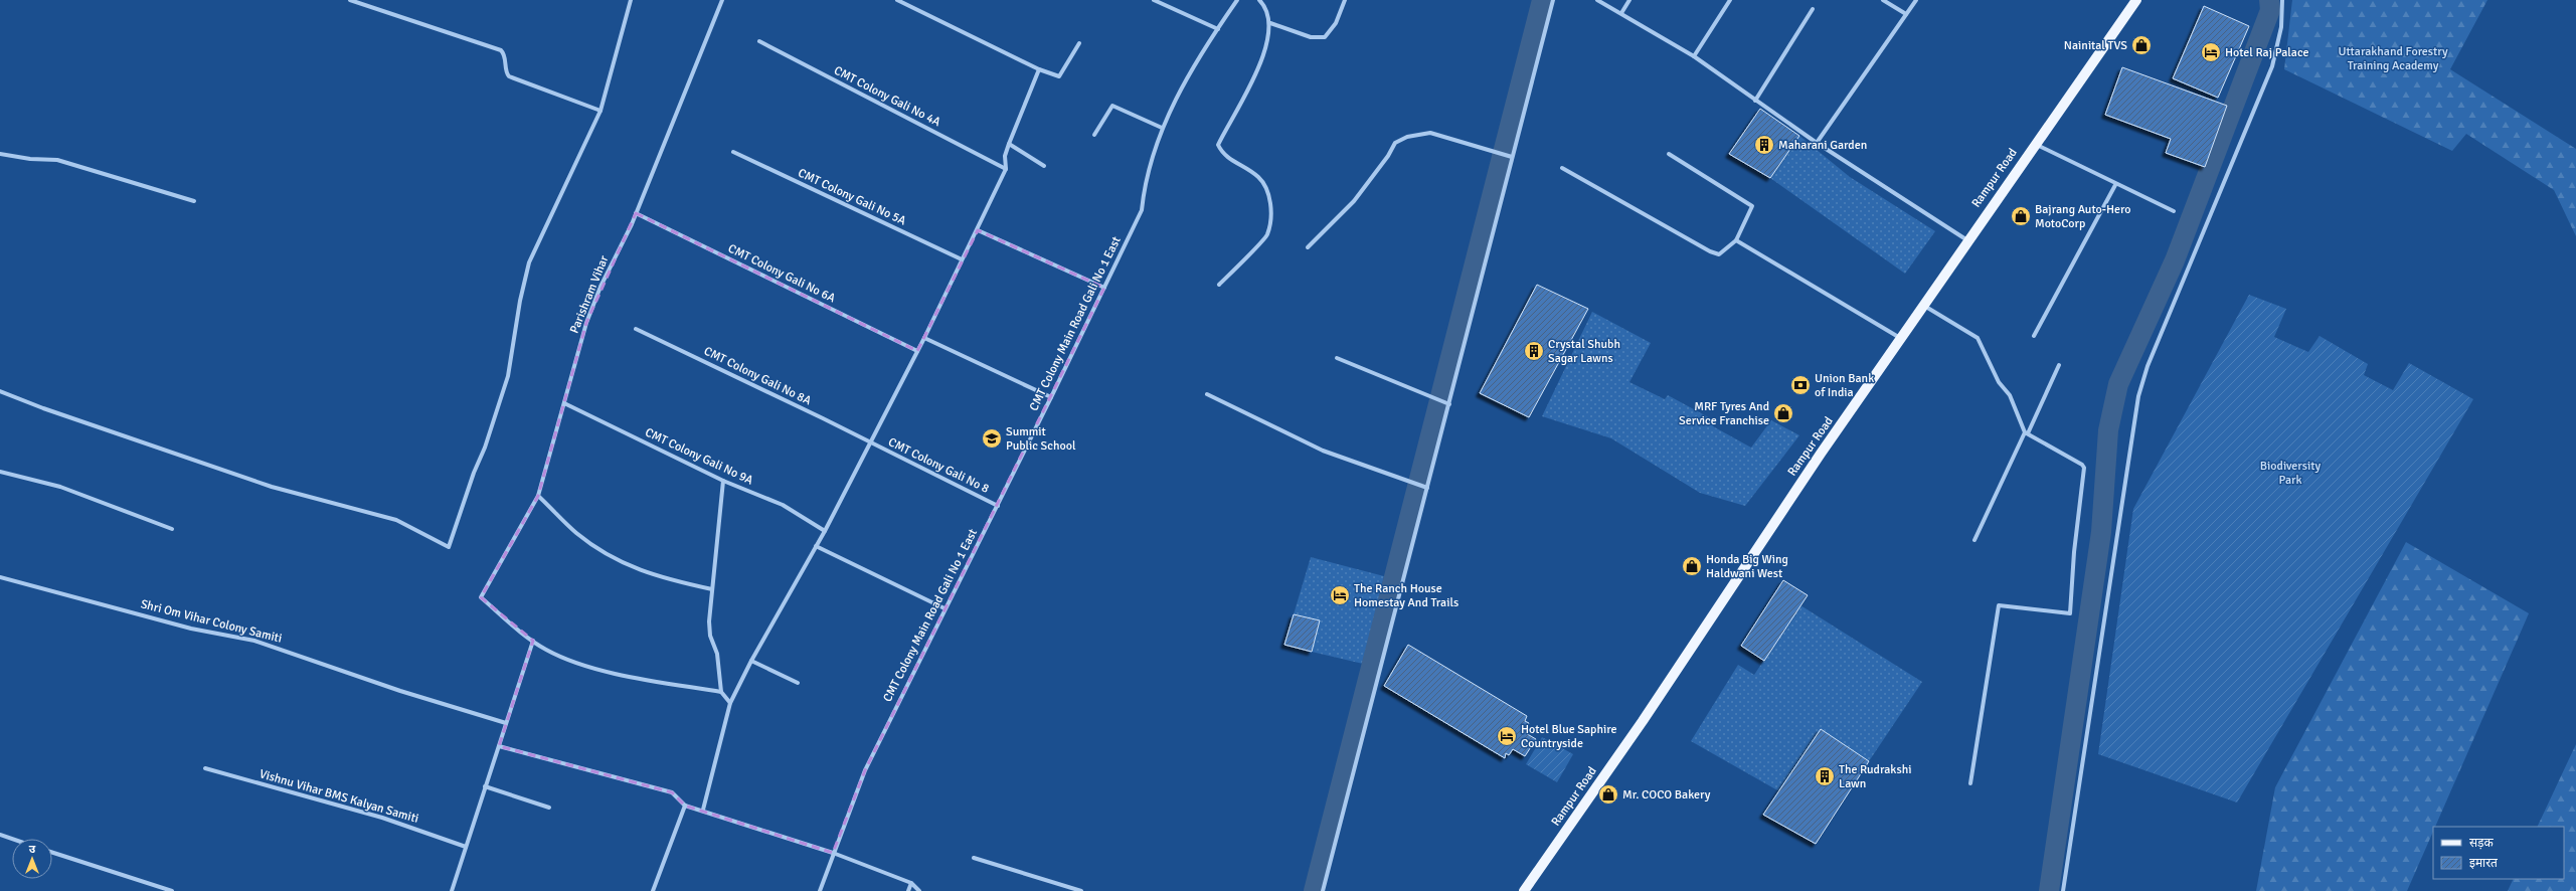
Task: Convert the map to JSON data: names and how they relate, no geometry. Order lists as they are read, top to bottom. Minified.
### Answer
{"streets":{"main road":["Rampur Road"],"street":["CMT Colony Gali No 4A","CMT Colony Gali No 5A","CMT Colony Gali No 6A","Parishram Vihar","CMT Colony Main Road Gali No 1 East","CMT Colony Gali No 8A","CMT Colony Gali No 9A","CMT Colony Gali No 8","Shri Om Vihar Colony Samiti","Vishnu Vihar BMS Kalyan Samiti"]},"crossings":[["CMT Colony Gali No 6A","Parishram Vihar"],["Parishram Vihar","CMT Colony Gali No 9A"],["CMT Colony Main Road Gali No 1 East","CMT Colony Gali No 8"],["CMT Colony Gali No 8A","CMT Colony Gali No 8"]],"parks":["Uttarakhand Forestry Training Academy","Biodiversity Park"],"places":{"shop":["Nainital TVS","Bajrang Auto-Hero MotoCorp","MRF Tyres And Service Franchise","Honda Big Wing Haldwani West","Mr. COCO Bakery"],"hotel":["Hotel Raj Palace","The Ranch House Homestay And Trails","Hotel Blue Saphire Countryside"],"building":["Maharani Garden","Crystal Shubh Sagar Lawns","The Rudrakshi Lawn"],"bank":["Union Bank of India"],"school or university":["Summit Public School"]},"legend":["सड़क","इमारत"],"north":"top"}
